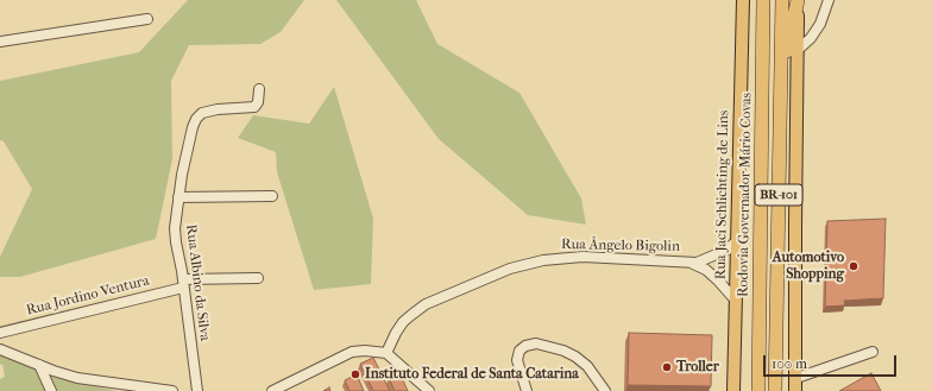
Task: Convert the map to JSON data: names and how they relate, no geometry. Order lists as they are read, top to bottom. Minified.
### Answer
{"streets":{"highway":["Rodovia Governador Mário Covas","BR-101"],"main road":["Rua Jaci Schlichting de Lins"],"street":["Rua Ângelo Bigolin","Rua Albino da Silva","Rua Jordino Ventura"]},"crossings":[["Rua Jaci Schlichting de Lins","Rua Ângelo Bigolin"],["Rua Albino da Silva","Rua Jordino Ventura"]],"places":["Automotivo Shopping","Troller","Instituto Federal de Santa Catarina"],"scale_bar":"100 m"}
